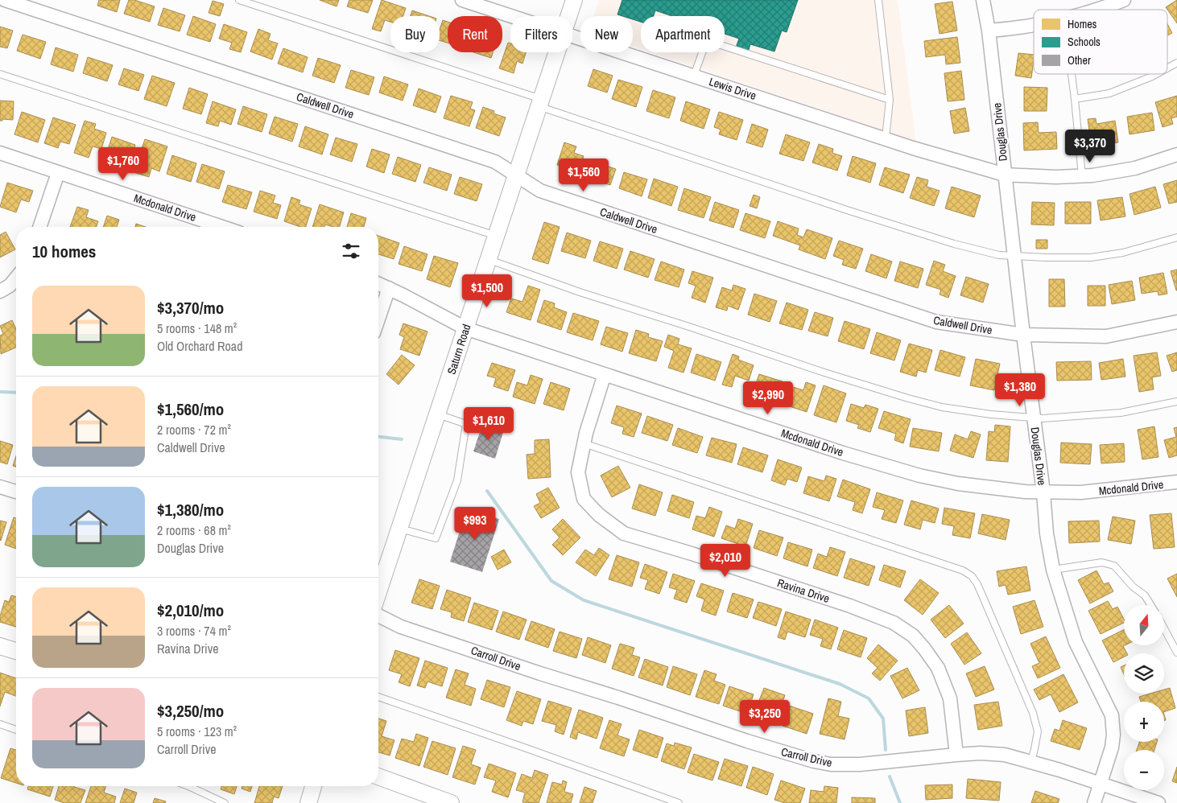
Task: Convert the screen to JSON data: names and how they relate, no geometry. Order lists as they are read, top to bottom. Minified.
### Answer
{"streets":{"street":["Lewis Drive","Caldwell Drive","Douglas Drive","Mcdonald Drive","Saturn Road","Ravina Drive","Carroll Drive"]},"crossings":[["Lewis Drive","Douglas Drive"],["Caldwell Drive","Douglas Drive"],["Caldwell Drive","Saturn Road"],["Douglas Drive","Mcdonald Drive"],["Douglas Drive","Carroll Drive"],["Mcdonald Drive","Saturn Road"],["Mcdonald Drive","Ravina Drive"],["Ravina Drive","Carroll Drive"]],"legend":["Homes","Schools","Other"],"north":"top","page":{"chip":["Buy","Rent","Filters","New","Apartment"],"price":["$3,370","$1,760","$1,560","$1,500","$1,380","$2,990","$1,610","$993","$2,010","$3,250"],"heading":"10 homes","list":[{"name":"$3,370/mo","note":"5 rooms · 148 m² · Old Orchard Road"},{"name":"$1,560/mo","note":"2 rooms · 72 m² · Caldwell Drive"},{"name":"$1,380/mo","note":"2 rooms · 68 m² · Douglas Drive"},{"name":"$2,010/mo","note":"3 rooms · 74 m² · Ravina Drive"},{"name":"$3,250/mo","note":"5 rooms · 123 m² · Carroll Drive"}],"map_buttons":["+","−"]}}
